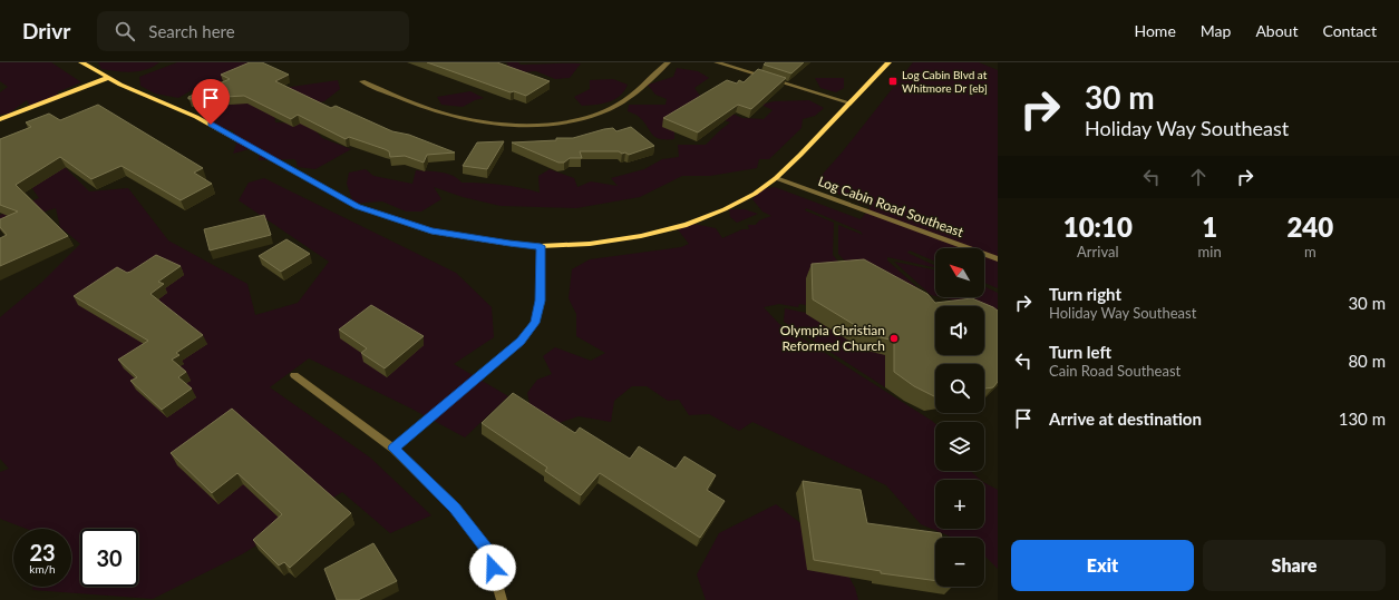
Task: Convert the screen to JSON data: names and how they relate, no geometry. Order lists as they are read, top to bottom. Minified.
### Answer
{"streets":{"street":["Log Cabin Road Southeast"]},"places":{"transit":["Log Cabin Blvd at Whitmore Dr [eb]"],"other":["Olympia Christian Reformed Church"]},"north":"top left","page":{"header":"Drivr","search":"Search here","nav":["Home","Map","About","Contact"],"turn":["30 m","Holiday Way Southeast"],"eta":["10:10","Arrival","1","min","240","m"],"map_buttons":["+","−"],"list":[{"name":"Turn right","note":"Holiday Way Southeast","value":"30 m"},{"name":"Turn left","note":"Cain Road Southeast","value":"80 m"},{"name":"Arrive at destination","value":"130 m"}],"speed":"23 km/h","limit":"30","buttons":["Exit","Share"]}}
